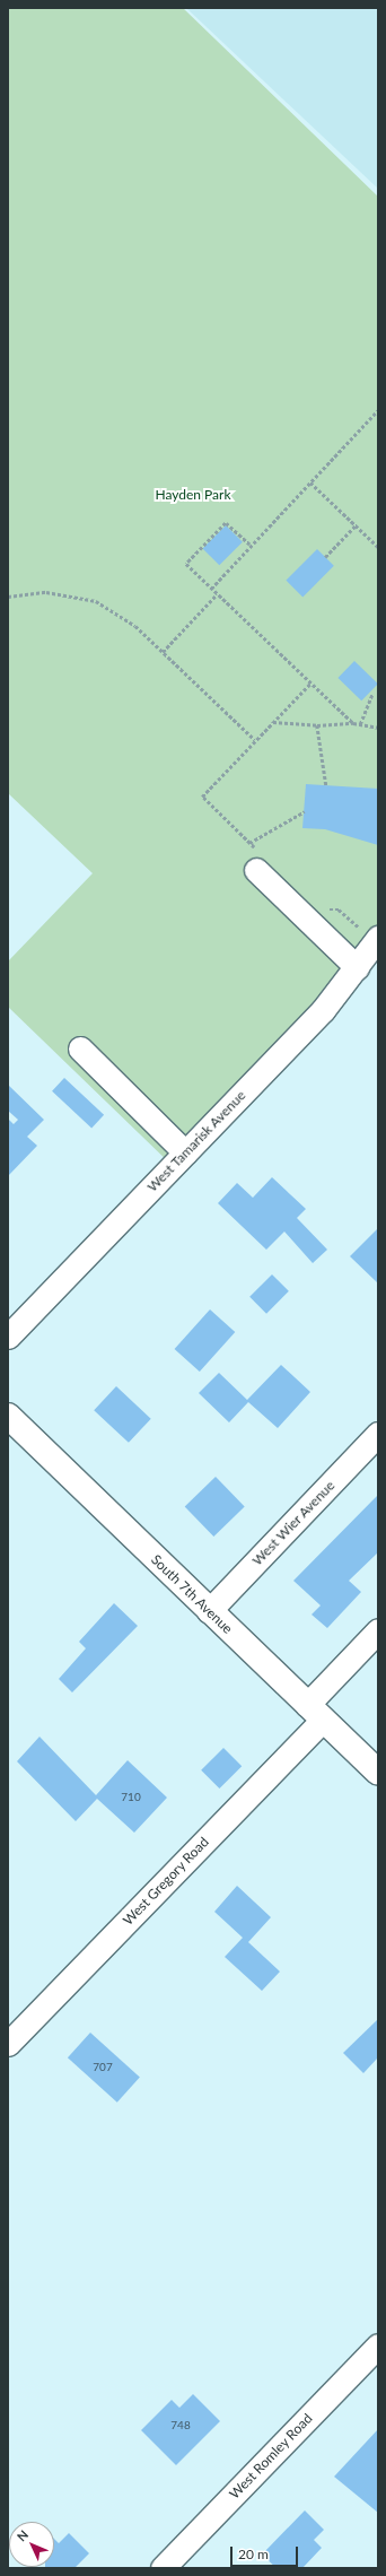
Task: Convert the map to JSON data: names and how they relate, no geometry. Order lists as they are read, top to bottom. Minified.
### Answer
{"streets":{"main road":["South 7th Avenue"],"street":["West Tamarisk Avenue","West Wier Avenue","West Gregory Road","West Romley Road"]},"crossings":[["West Wier Avenue","South 7th Avenue"],["South 7th Avenue","West Gregory Road"]],"parks":["Hayden Park"],"house_numbers":["710","707","748"],"scale_bar":"20 m","north":"top left"}
